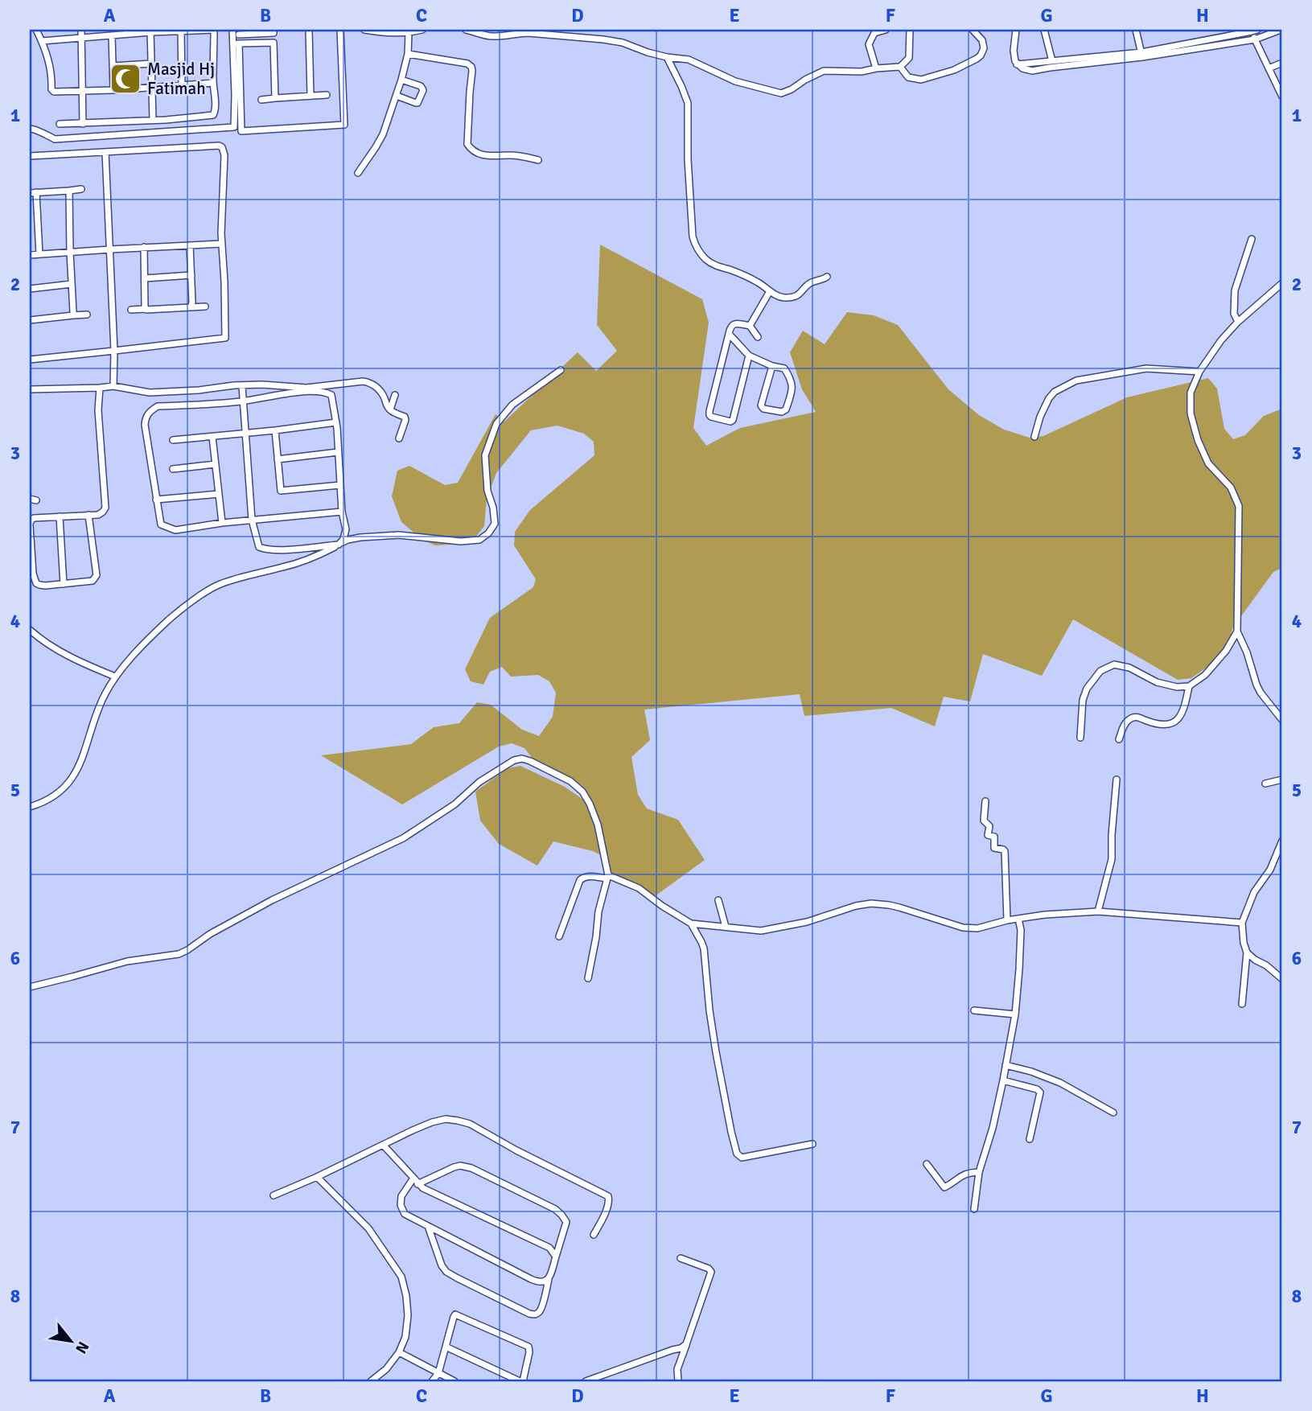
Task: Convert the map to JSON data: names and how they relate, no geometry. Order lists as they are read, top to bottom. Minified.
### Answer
{"places":{"mosque":["Masjid Hj Fatimah"]},"north":"bottom right","grid":{"columns":["A","B","C","D","E","F","G","H"],"rows":["1","2","3","4","5","6","7","8"]}}
